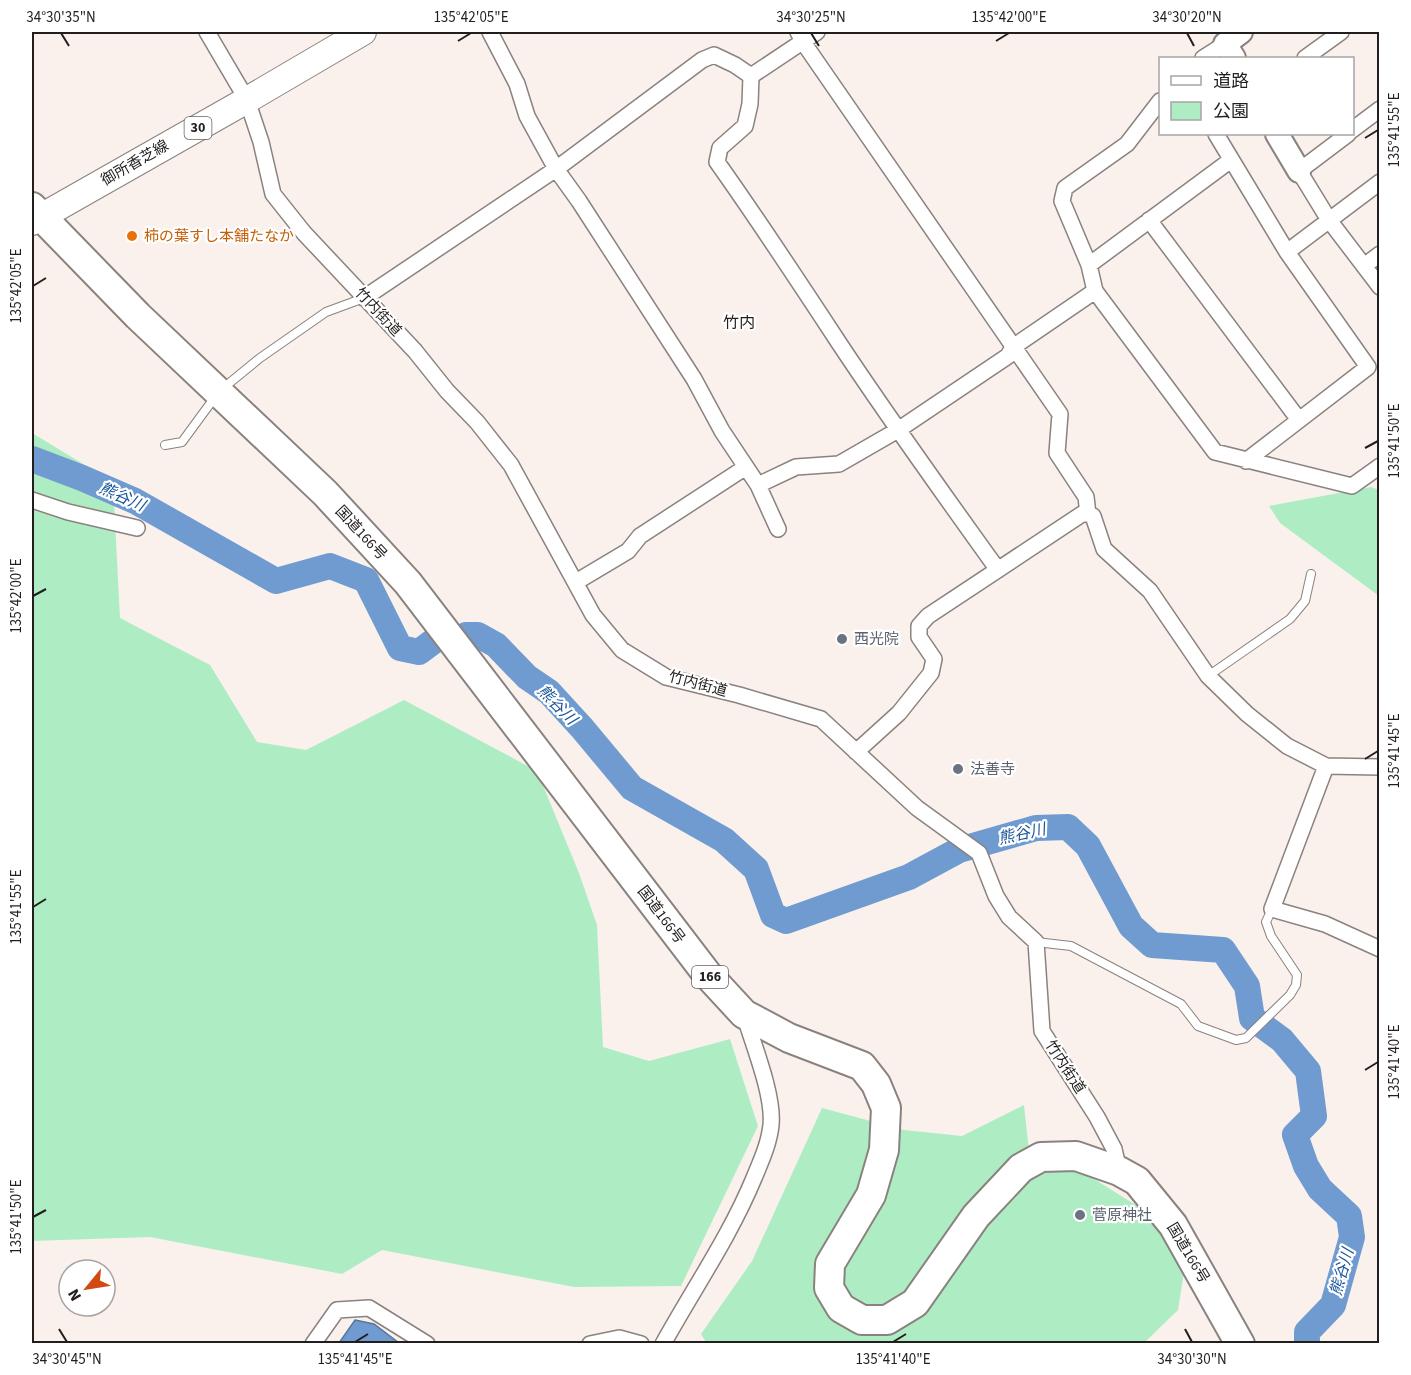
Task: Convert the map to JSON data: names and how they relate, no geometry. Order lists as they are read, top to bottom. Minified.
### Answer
{"streets":{"highway":["国道166号","166"],"main road":["30","御所香芝線"],"street":["竹内街道"]},"crossings":[["御所香芝線","竹内街道"],["御所香芝線","国道166号"],["竹内街道","国道166号"]],"districts":["竹内"],"water":["熊谷川"],"places":["柿の葉すし本舗たなか","西光院","法善寺","菅原神社"],"legend":["道路","公園"],"north":"bottom left","coordinates":["34°30'35\"N","135°42'05\"E","34°30'25\"N","135°42'00\"E","34°30'20\"N","135°41'55\"E","135°41'50\"E","135°41'45\"E","135°41'40\"E","34°30'45\"N","34°30'30\"N"]}
